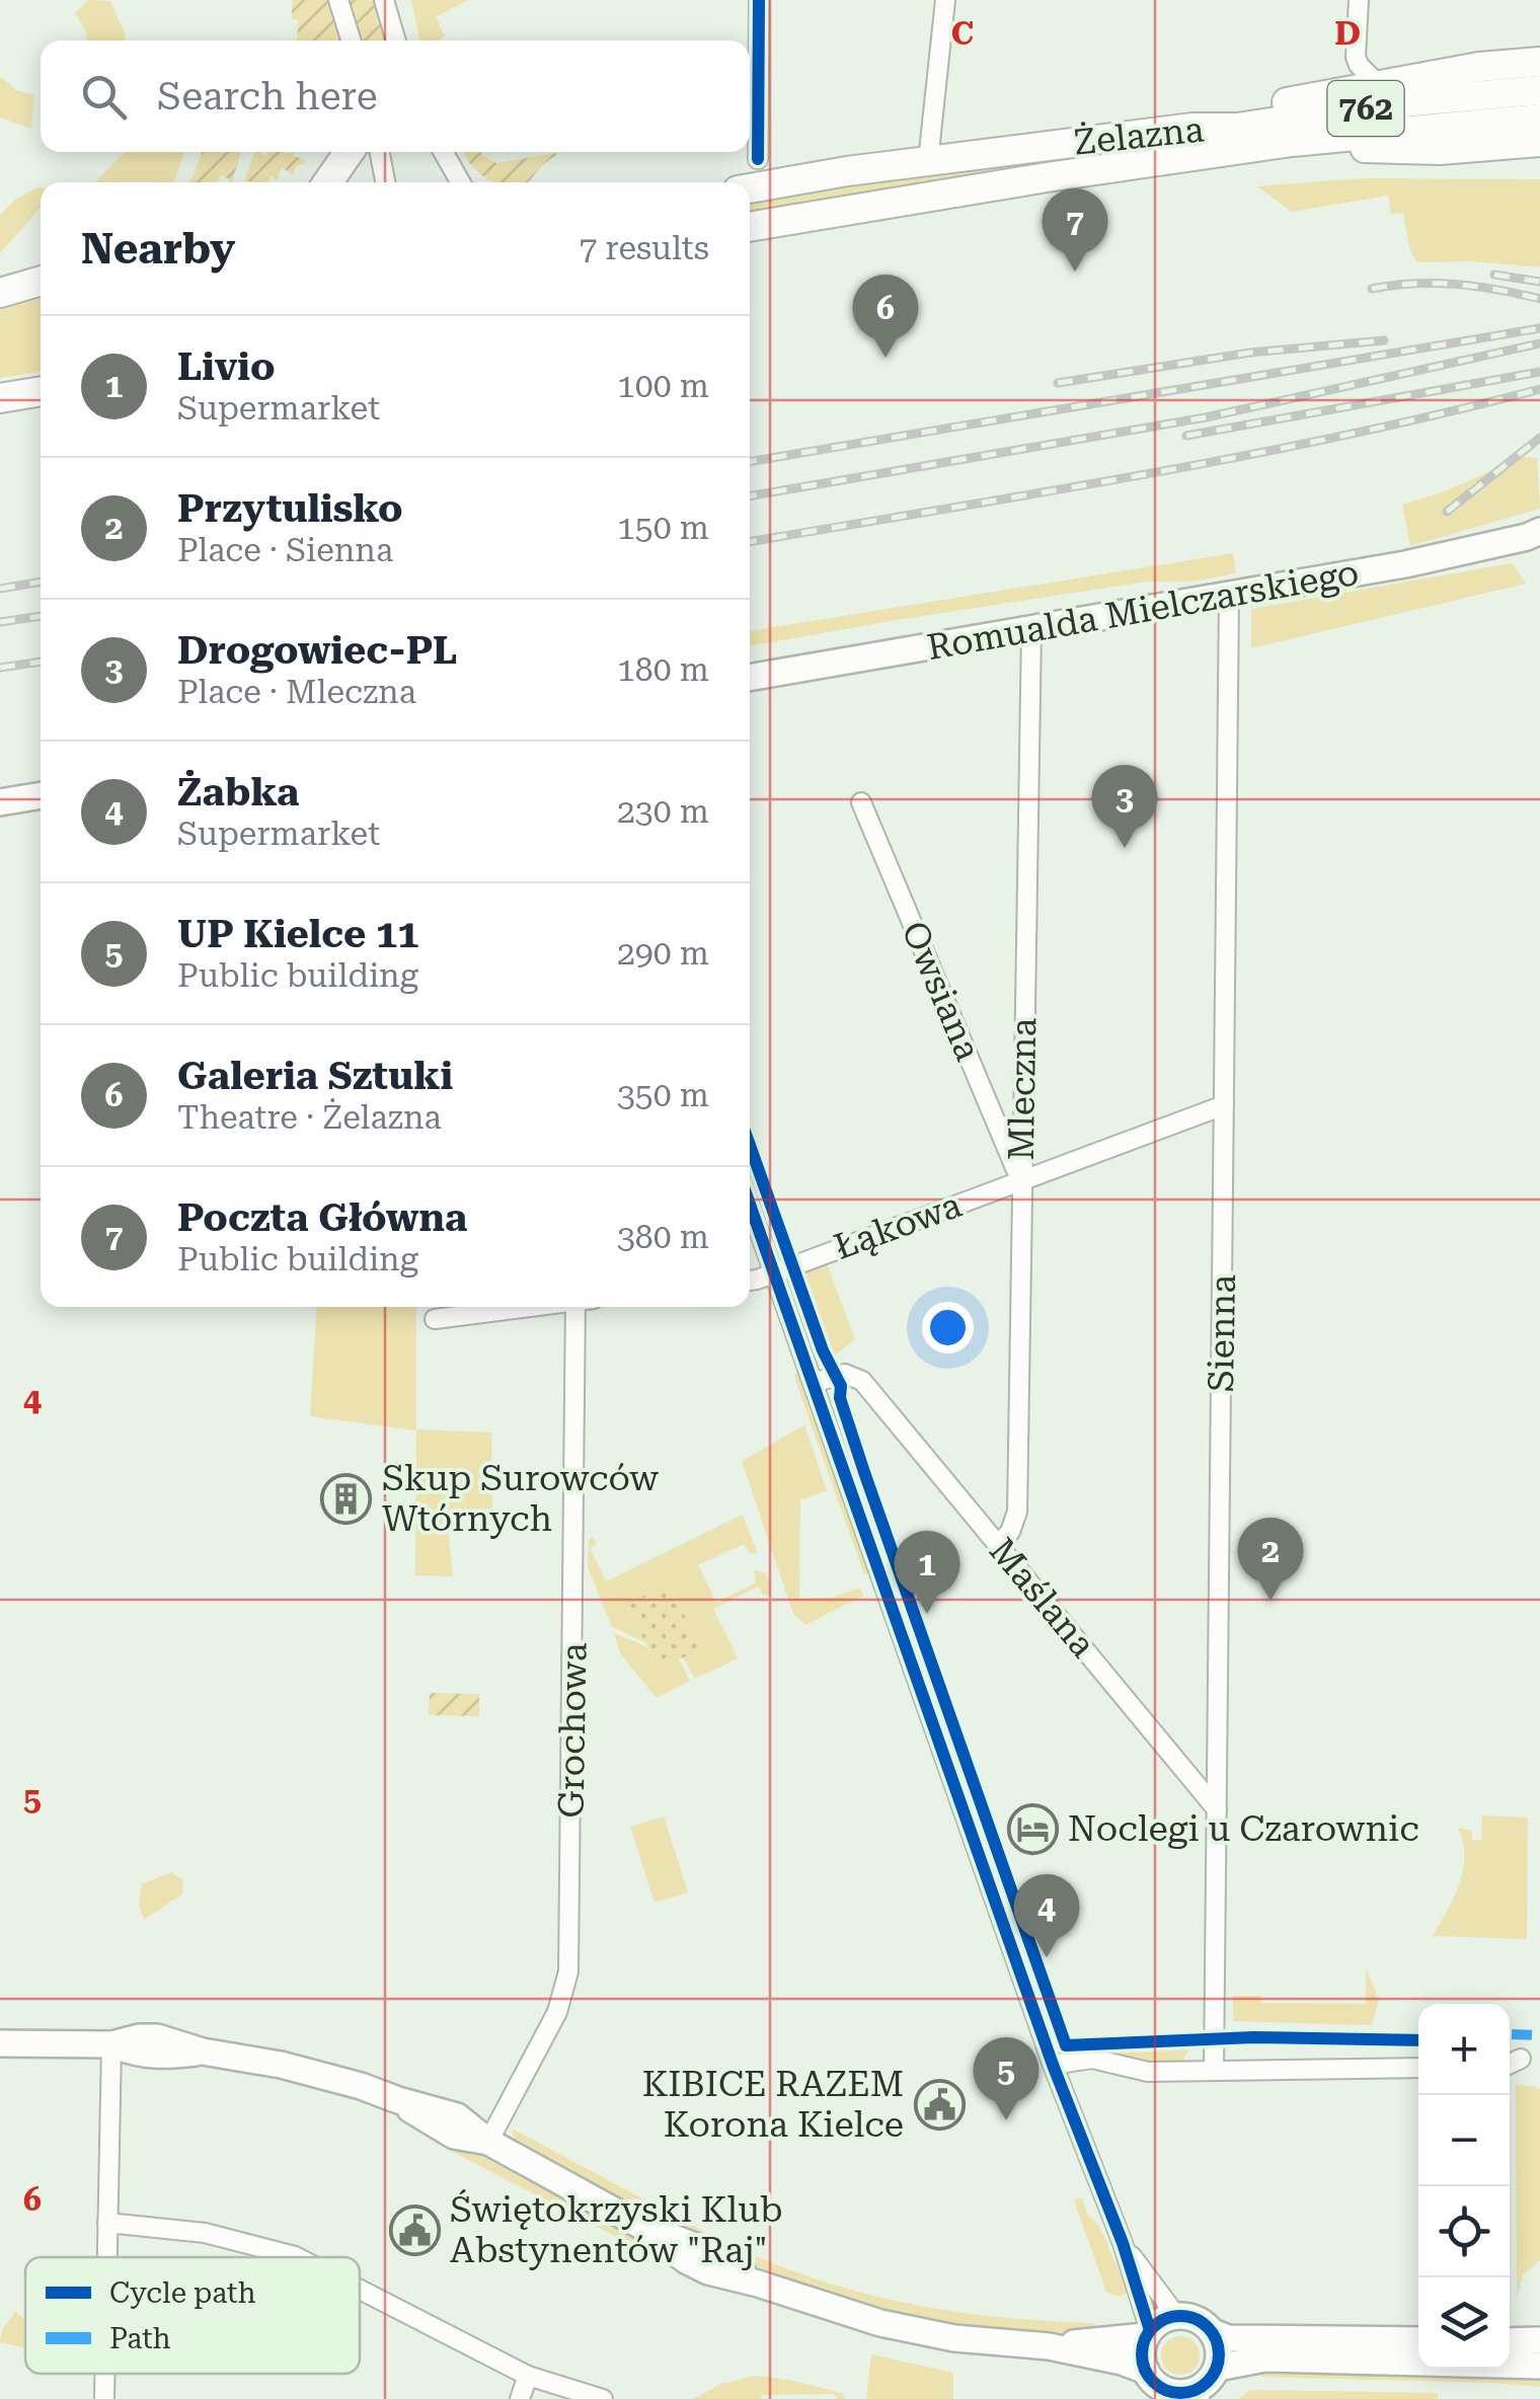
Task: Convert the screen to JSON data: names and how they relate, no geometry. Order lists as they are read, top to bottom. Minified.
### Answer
{"streets":{"main road":["762","Żelazna"],"street":["Romualda Mielczarskiego","Owsiana","Mleczna","Łąkowa","Sienna","Maślana","Grochowa"]},"crossings":[["Romualda Mielczarskiego","Mleczna"],["Romualda Mielczarskiego","Sienna"],["Owsiana","Mleczna"],["Owsiana","Łąkowa"],["Mleczna","Łąkowa"],["Mleczna","Maślana"],["Łąkowa","Sienna"],["Sienna","Maślana"]],"places":{"building":["Skup Surowców Wtórnych"],"hotel":["Noclegi u Czarownic"],"public building":["KIBICE RAZEM Korona Kielce","Świętokrzyski Klub Abstynentów \"Raj\""]},"legend":["Cycle path","Path"],"page":{"search":"Search here","heading":["Nearby","7 results"],"pins":["7","6","3","2","1","4","5"],"list":[{"mark":"1","name":"Livio","note":"Supermarket","value":"100 m"},{"mark":"2","name":"Przytulisko","note":"Place · Sienna","value":"150 m"},{"mark":"3","name":"Drogowiec-PL","note":"Place · Mleczna","value":"180 m"},{"mark":"4","name":"Żabka","note":"Supermarket","value":"230 m"},{"mark":"5","name":"UP Kielce 11","note":"Public building","value":"290 m"},{"mark":"6","name":"Galeria Sztuki","note":"Theatre · Żelazna","value":"350 m"},{"mark":"7","name":"Poczta Główna","note":"Public building","value":"380 m"}],"map_buttons":["+","−"]},"grid":{"columns":["C","D"],"rows":["4","5","6"]}}
